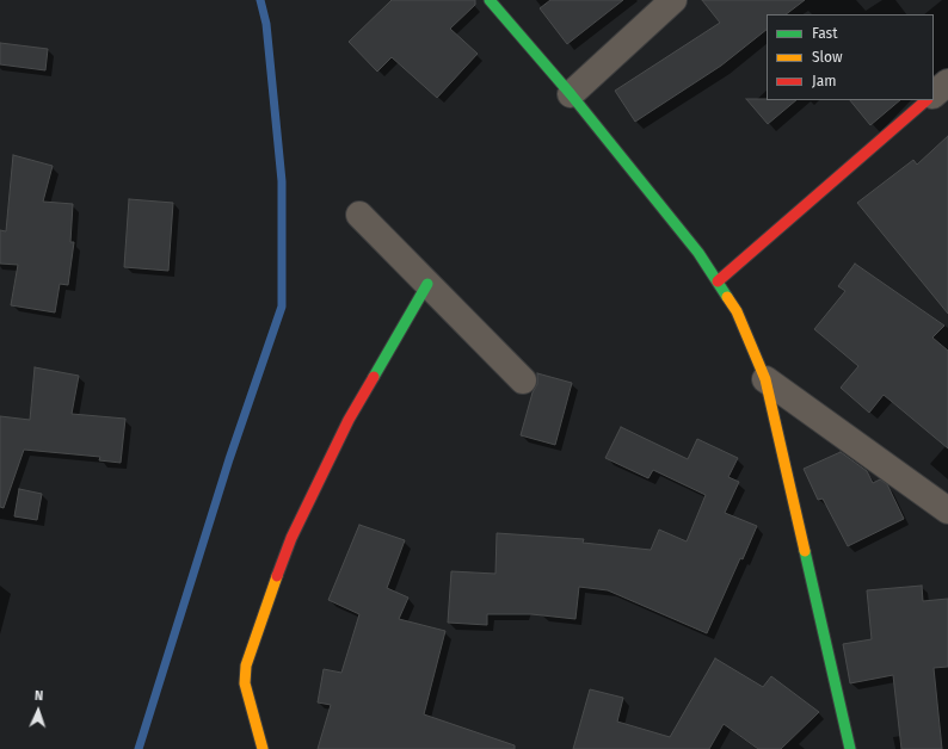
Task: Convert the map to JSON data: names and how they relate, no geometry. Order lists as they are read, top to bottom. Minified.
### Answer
{"legend":["Fast","Slow","Jam"],"north":"top"}
